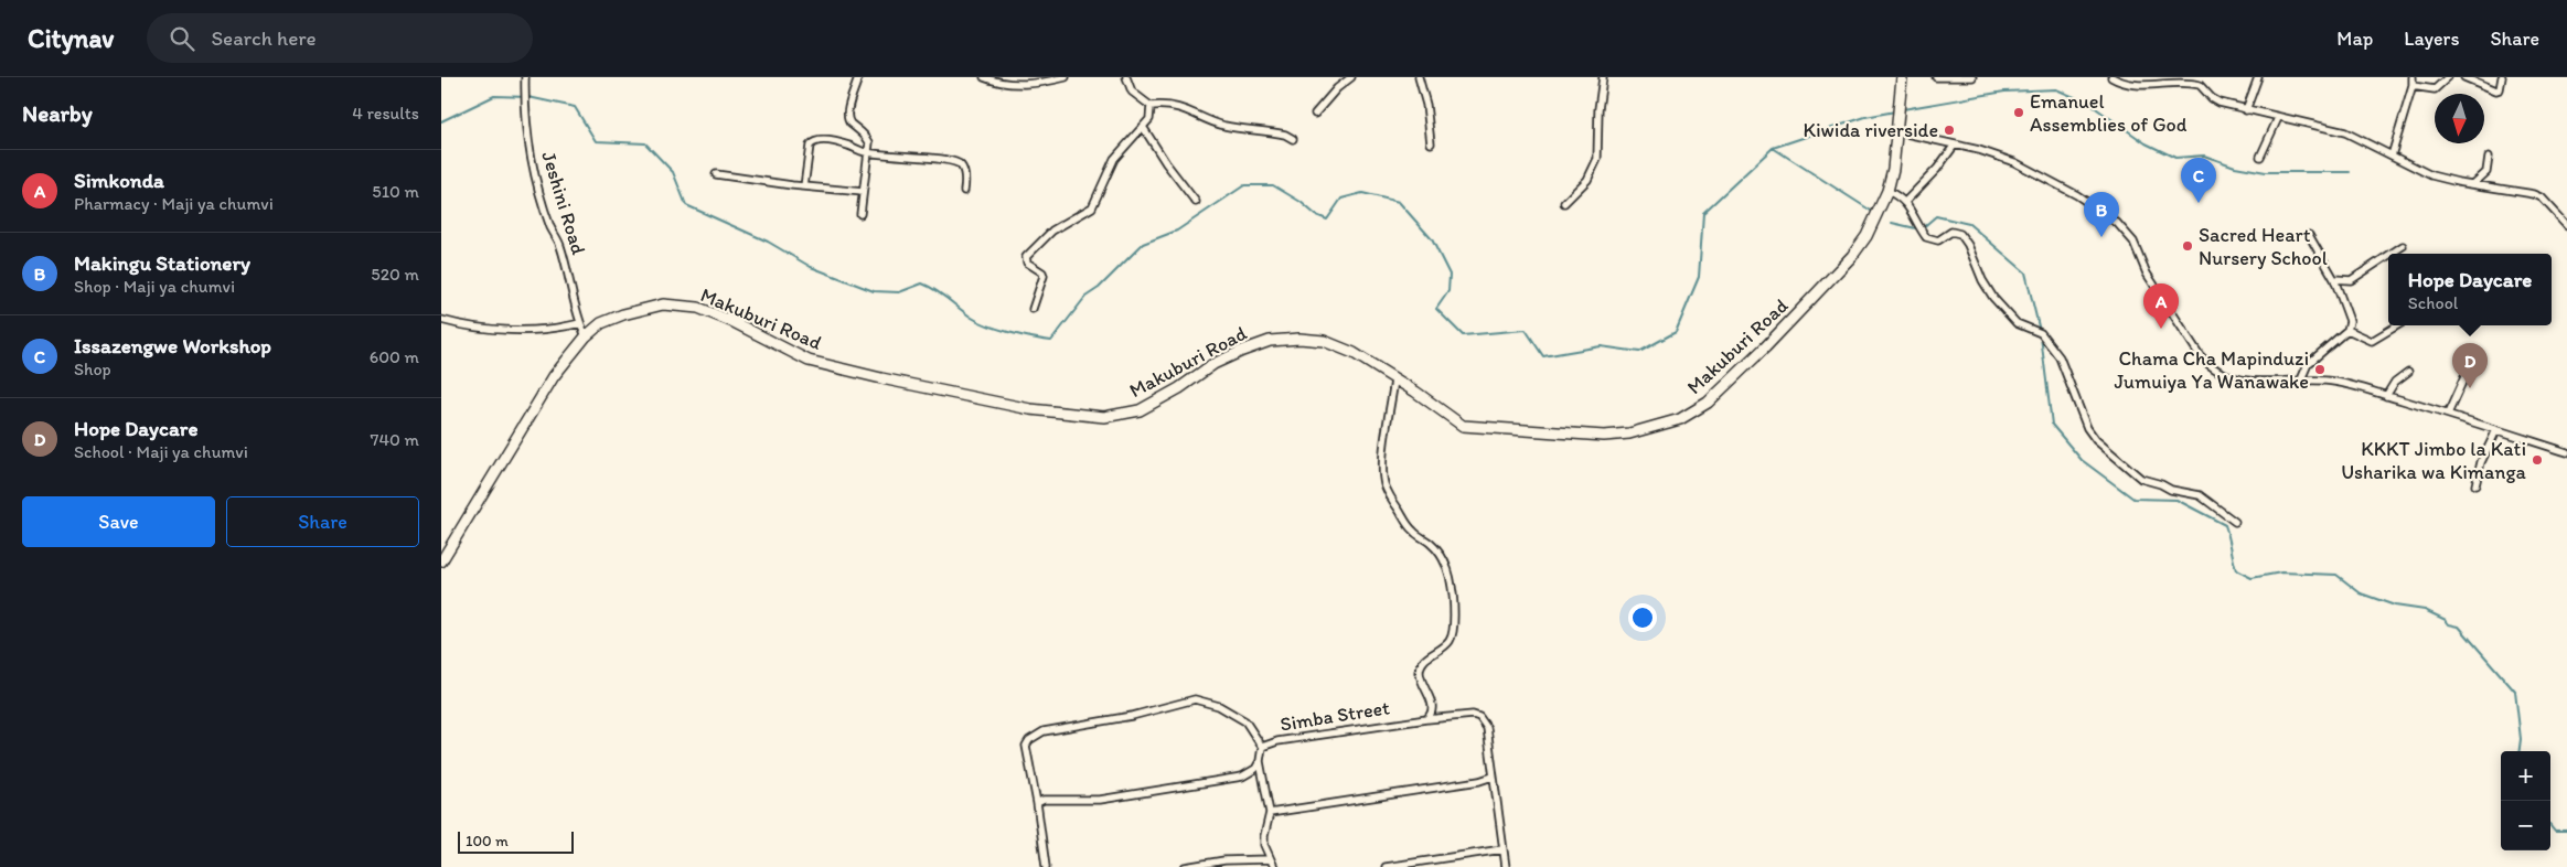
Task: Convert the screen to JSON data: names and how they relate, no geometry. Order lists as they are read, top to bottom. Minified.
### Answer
{"streets":{"street":["Jeshini Road","Makuburi Road","Simba Street"]},"crossings":[["Jeshini Road","Makuburi Road"]],"places":["Emanuel Assemblies of God","Kiwida riverside","Sacred Heart Nursery School","Chama Cha Mapinduzi Jumuiya Ya Wanawake","KKKT Jimbo la Kati Usharika wa Kimanga"],"scale_bar":"100 m","north":"bottom","page":{"header":"Citynav","search":"Search here","nav":["Map","Layers","Share"],"heading":["Nearby","4 results"],"list":[{"mark":"A","name":"Simkonda","note":"Pharmacy · Maji ya chumvi","value":"510 m"},{"mark":"B","name":"Makingu Stationery","note":"Shop · Maji ya chumvi","value":"520 m"},{"mark":"C","name":"Issazengwe Workshop","note":"Shop","value":"600 m"},{"mark":"D","name":"Hope Daycare","note":"School · Maji ya chumvi","value":"740 m"}],"pins":["C","B","A","D"],"popup":["Hope Daycare","School"],"buttons":["Save","Share"],"map_buttons":["+","−"],"scale":"100 m"}}
